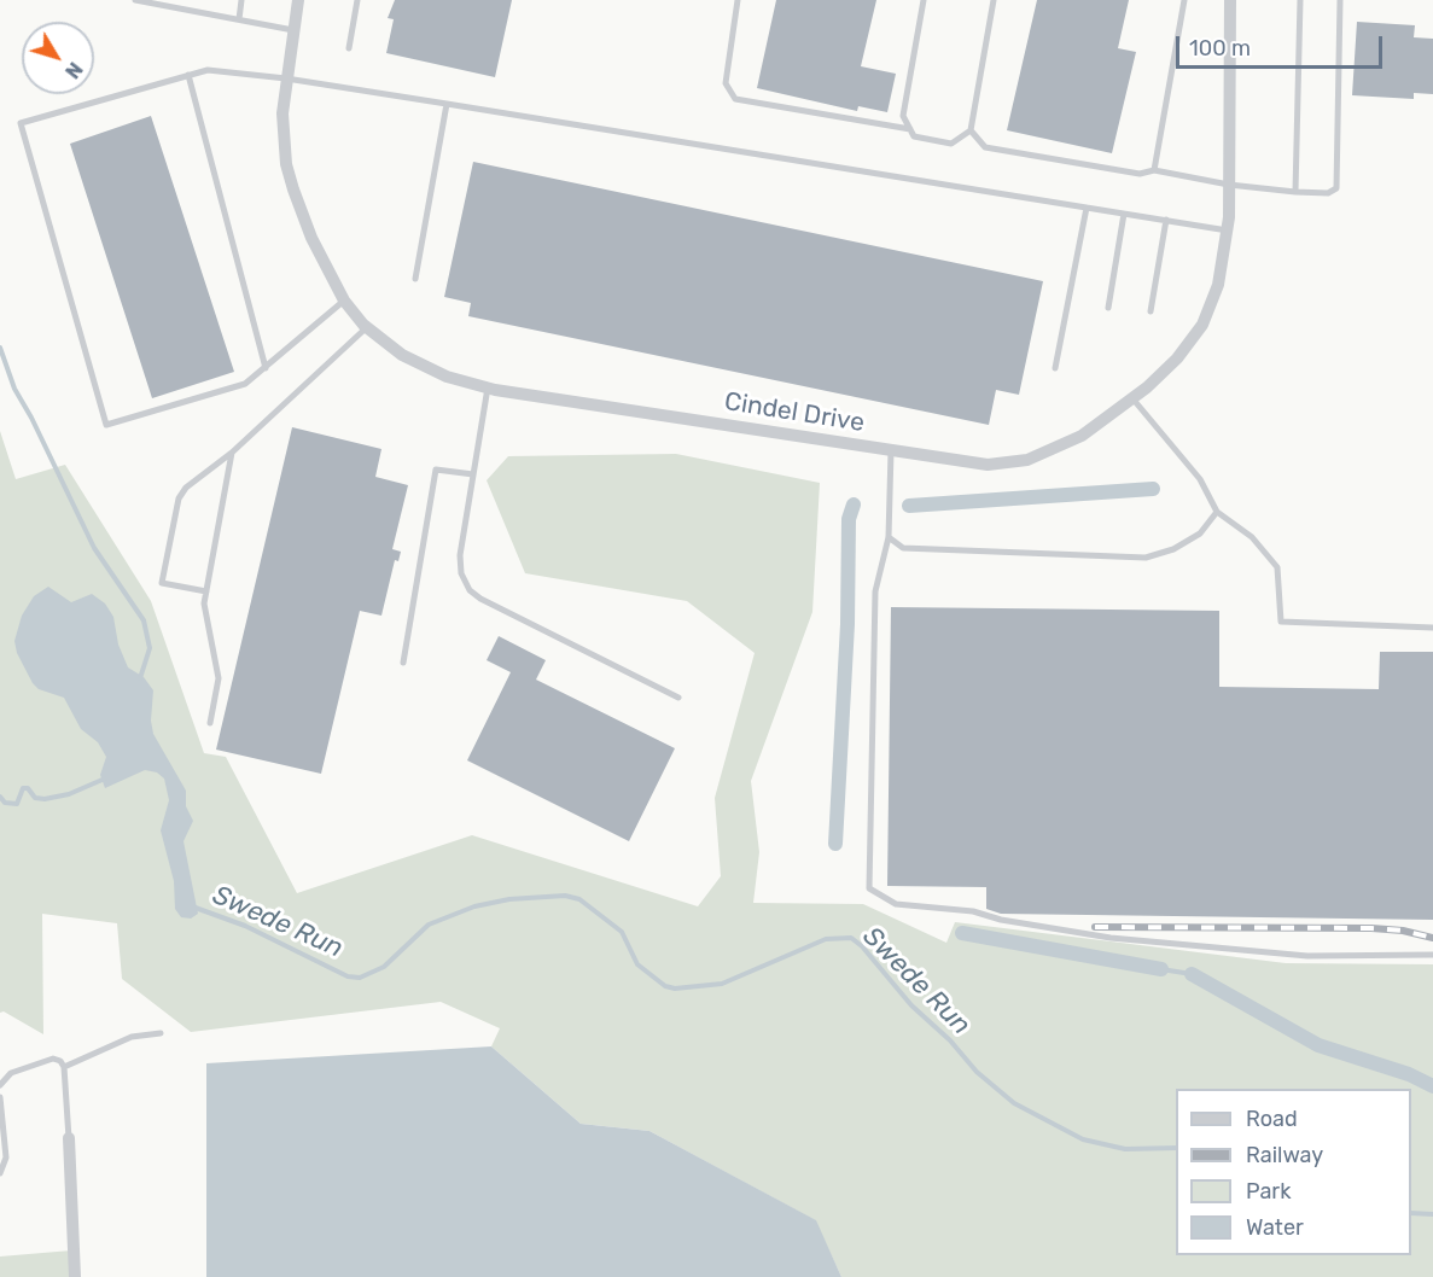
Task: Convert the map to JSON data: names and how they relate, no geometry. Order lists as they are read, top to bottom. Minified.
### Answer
{"streets":{"street":["Cindel Drive"]},"water":["Swede Run"],"legend":["Road","Railway","Park","Water"],"scale_bar":"100 m","north":"bottom right"}
